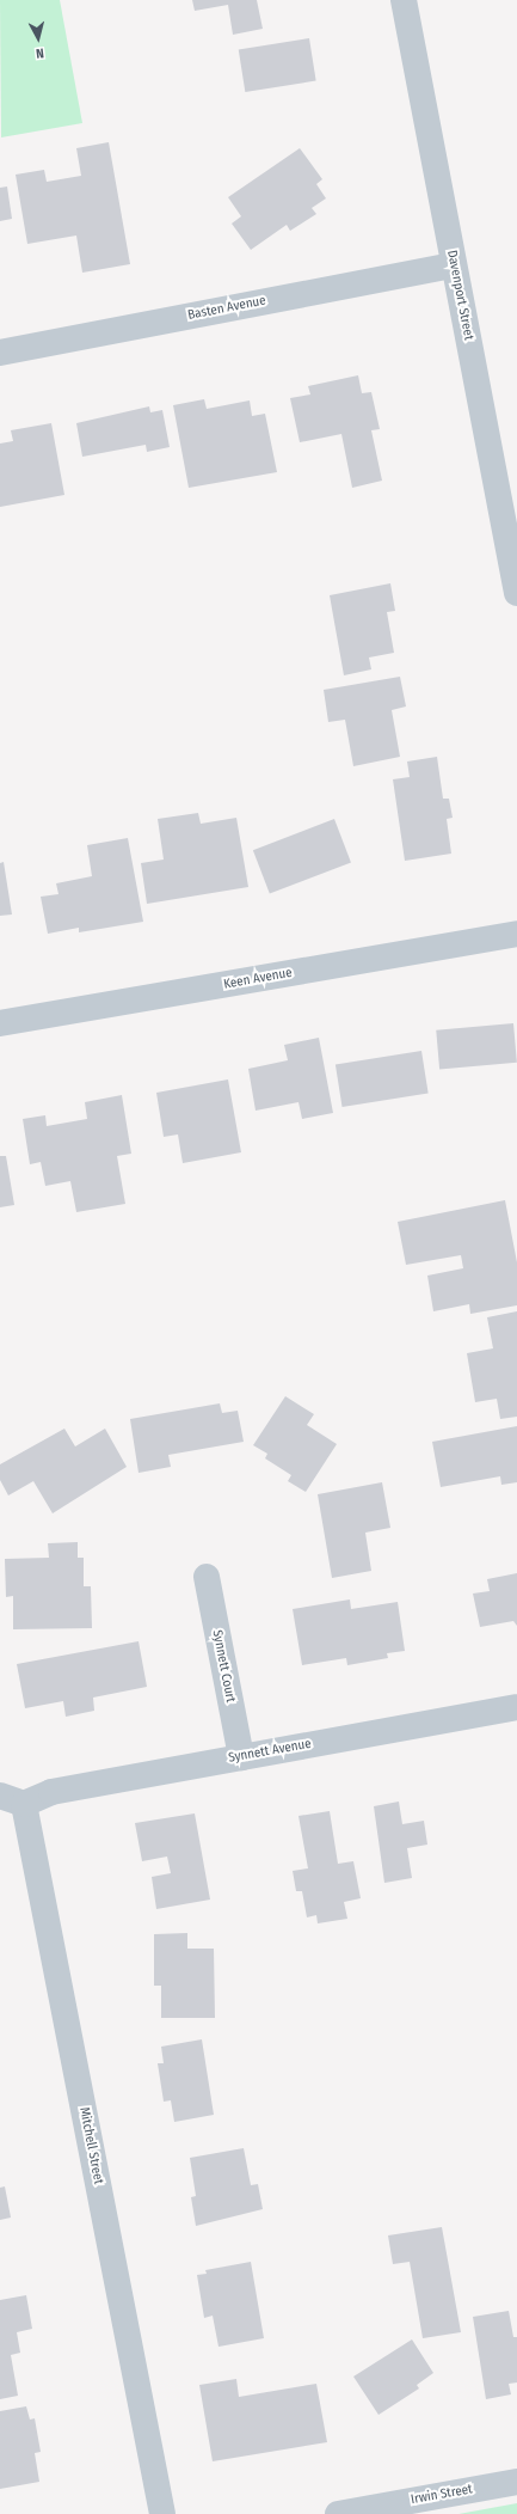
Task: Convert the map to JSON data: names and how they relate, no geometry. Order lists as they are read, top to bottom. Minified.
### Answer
{"streets":{"street":["Davenport Street","Basten Avenue","Keen Avenue","Synnett Court","Synnett Avenue","Mitchell Street","Irwin Street"]},"crossings":[["Davenport Street","Basten Avenue"],["Synnett Court","Synnett Avenue"],["Synnett Avenue","Mitchell Street"]],"north":"bottom"}
